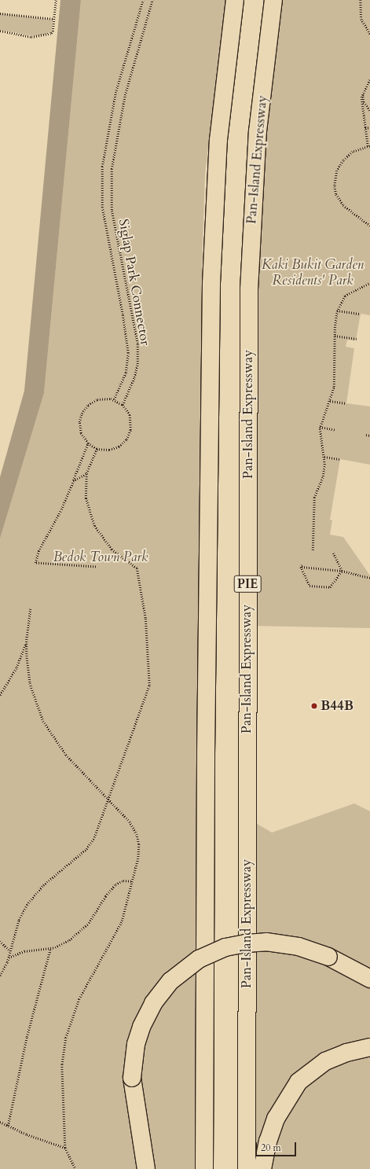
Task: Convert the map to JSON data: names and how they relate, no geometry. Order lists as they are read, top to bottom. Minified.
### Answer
{"streets":{"highway":["Pan-Island Expressway","PIE"],"path":["Siglap Park Connector"]},"parks":["Kaki Bukit Garden Residents' Park","Bedok Town Park"],"places":["B44B"],"scale_bar":"20 m"}
